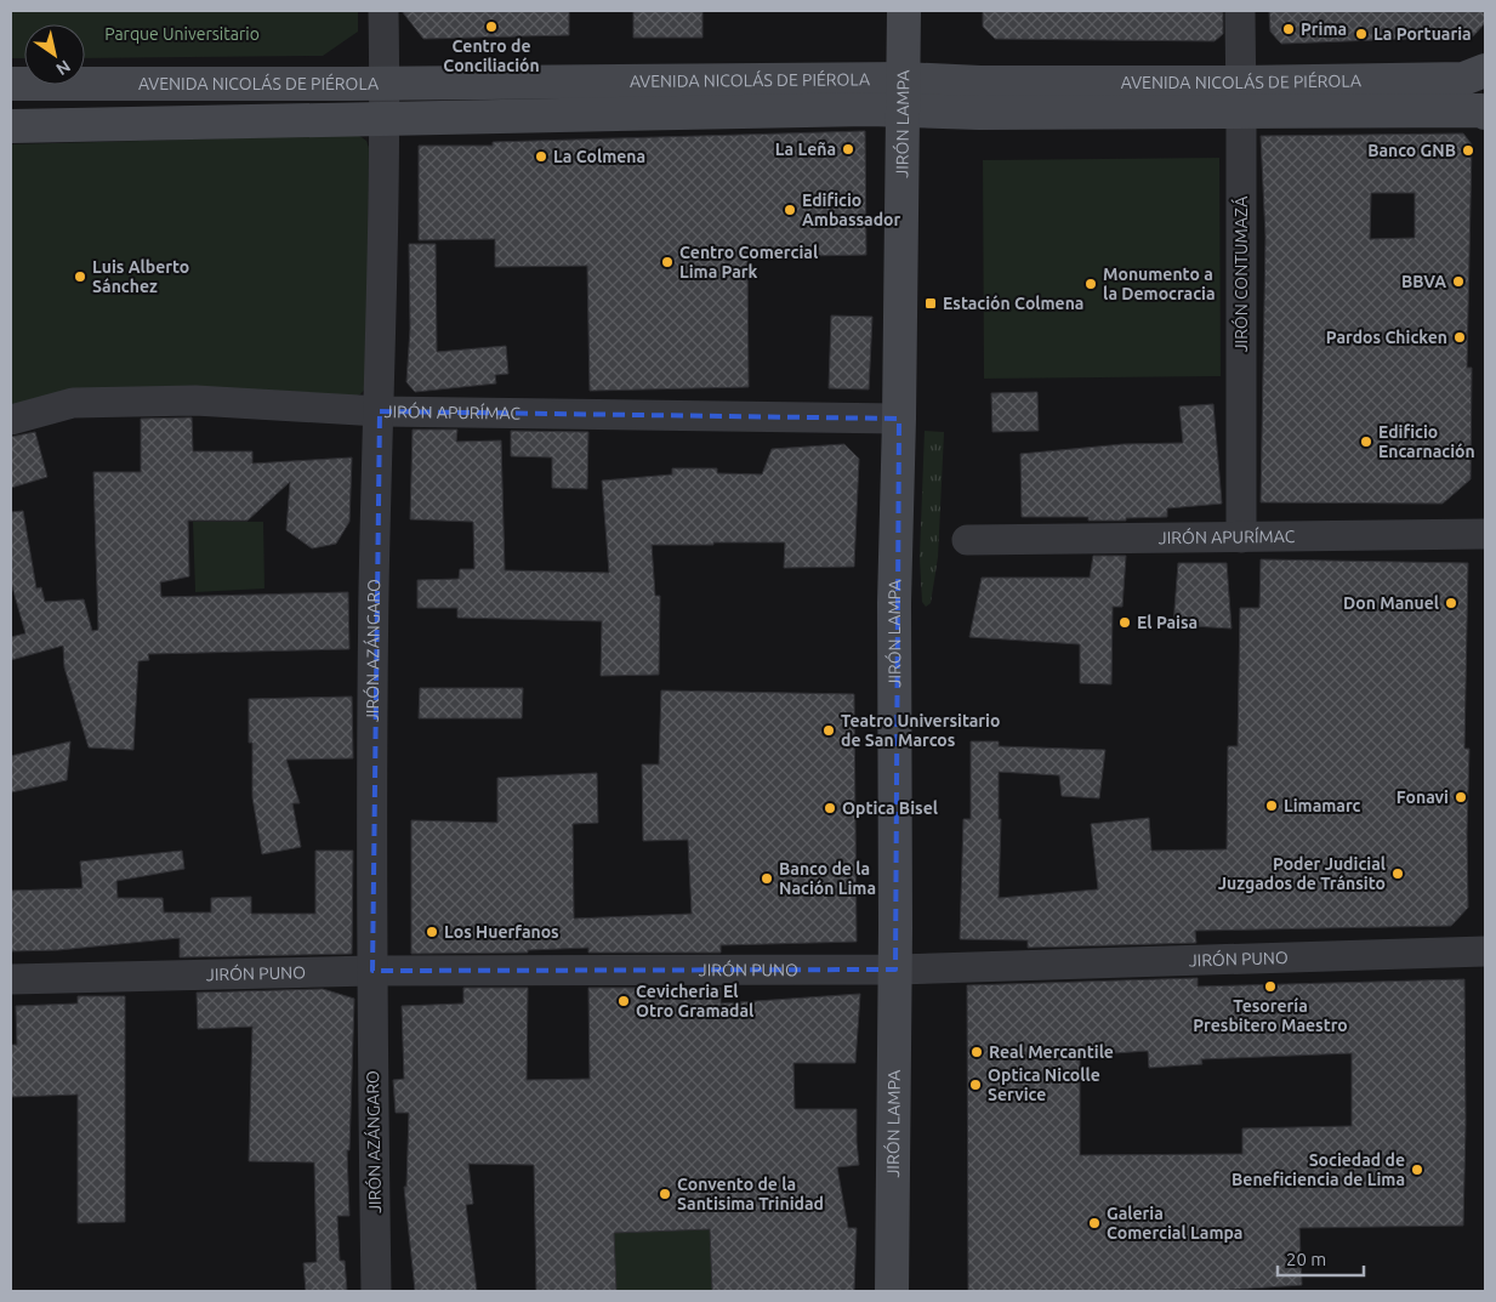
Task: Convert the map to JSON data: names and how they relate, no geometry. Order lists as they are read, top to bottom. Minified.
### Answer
{"streets":{"main road":["AVENIDA NICOLÁS DE PIÉROLA","JIRÓN LAMPA"],"street":["JIRÓN CONTUMAZÁ","JIRÓN APURÍMAC","JIRÓN AZÁNGARO","JIRÓN PUNO"]},"crossings":[["AVENIDA NICOLÁS DE PIÉROLA","JIRÓN LAMPA"],["AVENIDA NICOLÁS DE PIÉROLA","JIRÓN CONTUMAZÁ"],["AVENIDA NICOLÁS DE PIÉROLA","JIRÓN AZÁNGARO"],["JIRÓN LAMPA","JIRÓN APURÍMAC"],["JIRÓN LAMPA","JIRÓN PUNO"],["JIRÓN CONTUMAZÁ","JIRÓN APURÍMAC"],["JIRÓN APURÍMAC","JIRÓN AZÁNGARO"],["JIRÓN AZÁNGARO","JIRÓN PUNO"]],"parks":["Parque Universitario"],"places":{"other":["Centro de Conciliación","Prima","La Portuaria","La Leña","Banco GNB","La Colmena","Edificio Ambassador","Centro Comercial Lima Park","Luis Alberto Sánchez","BBVA","Monumento a la Democracia","Pardos Chicken","Edificio Encarnación","Don Manuel","El Paisa","Teatro Universitario de San Marcos","Fonavi","Limamarc","Optica Bisel","Poder Judicial Juzgados de Tránsito","Banco de la Nación Lima","Los Huerfanos","Tesorería Presbitero Maestro","Cevicheria El Otro Gramadal","Real Mercantile","Optica Nicolle Service","Sociedad de Beneficiencia de Lima","Convento de la Santisima Trinidad","Galeria Comercial Lampa"],"transit":["Estación Colmena"]},"scale_bar":"20 m","north":"bottom right"}
